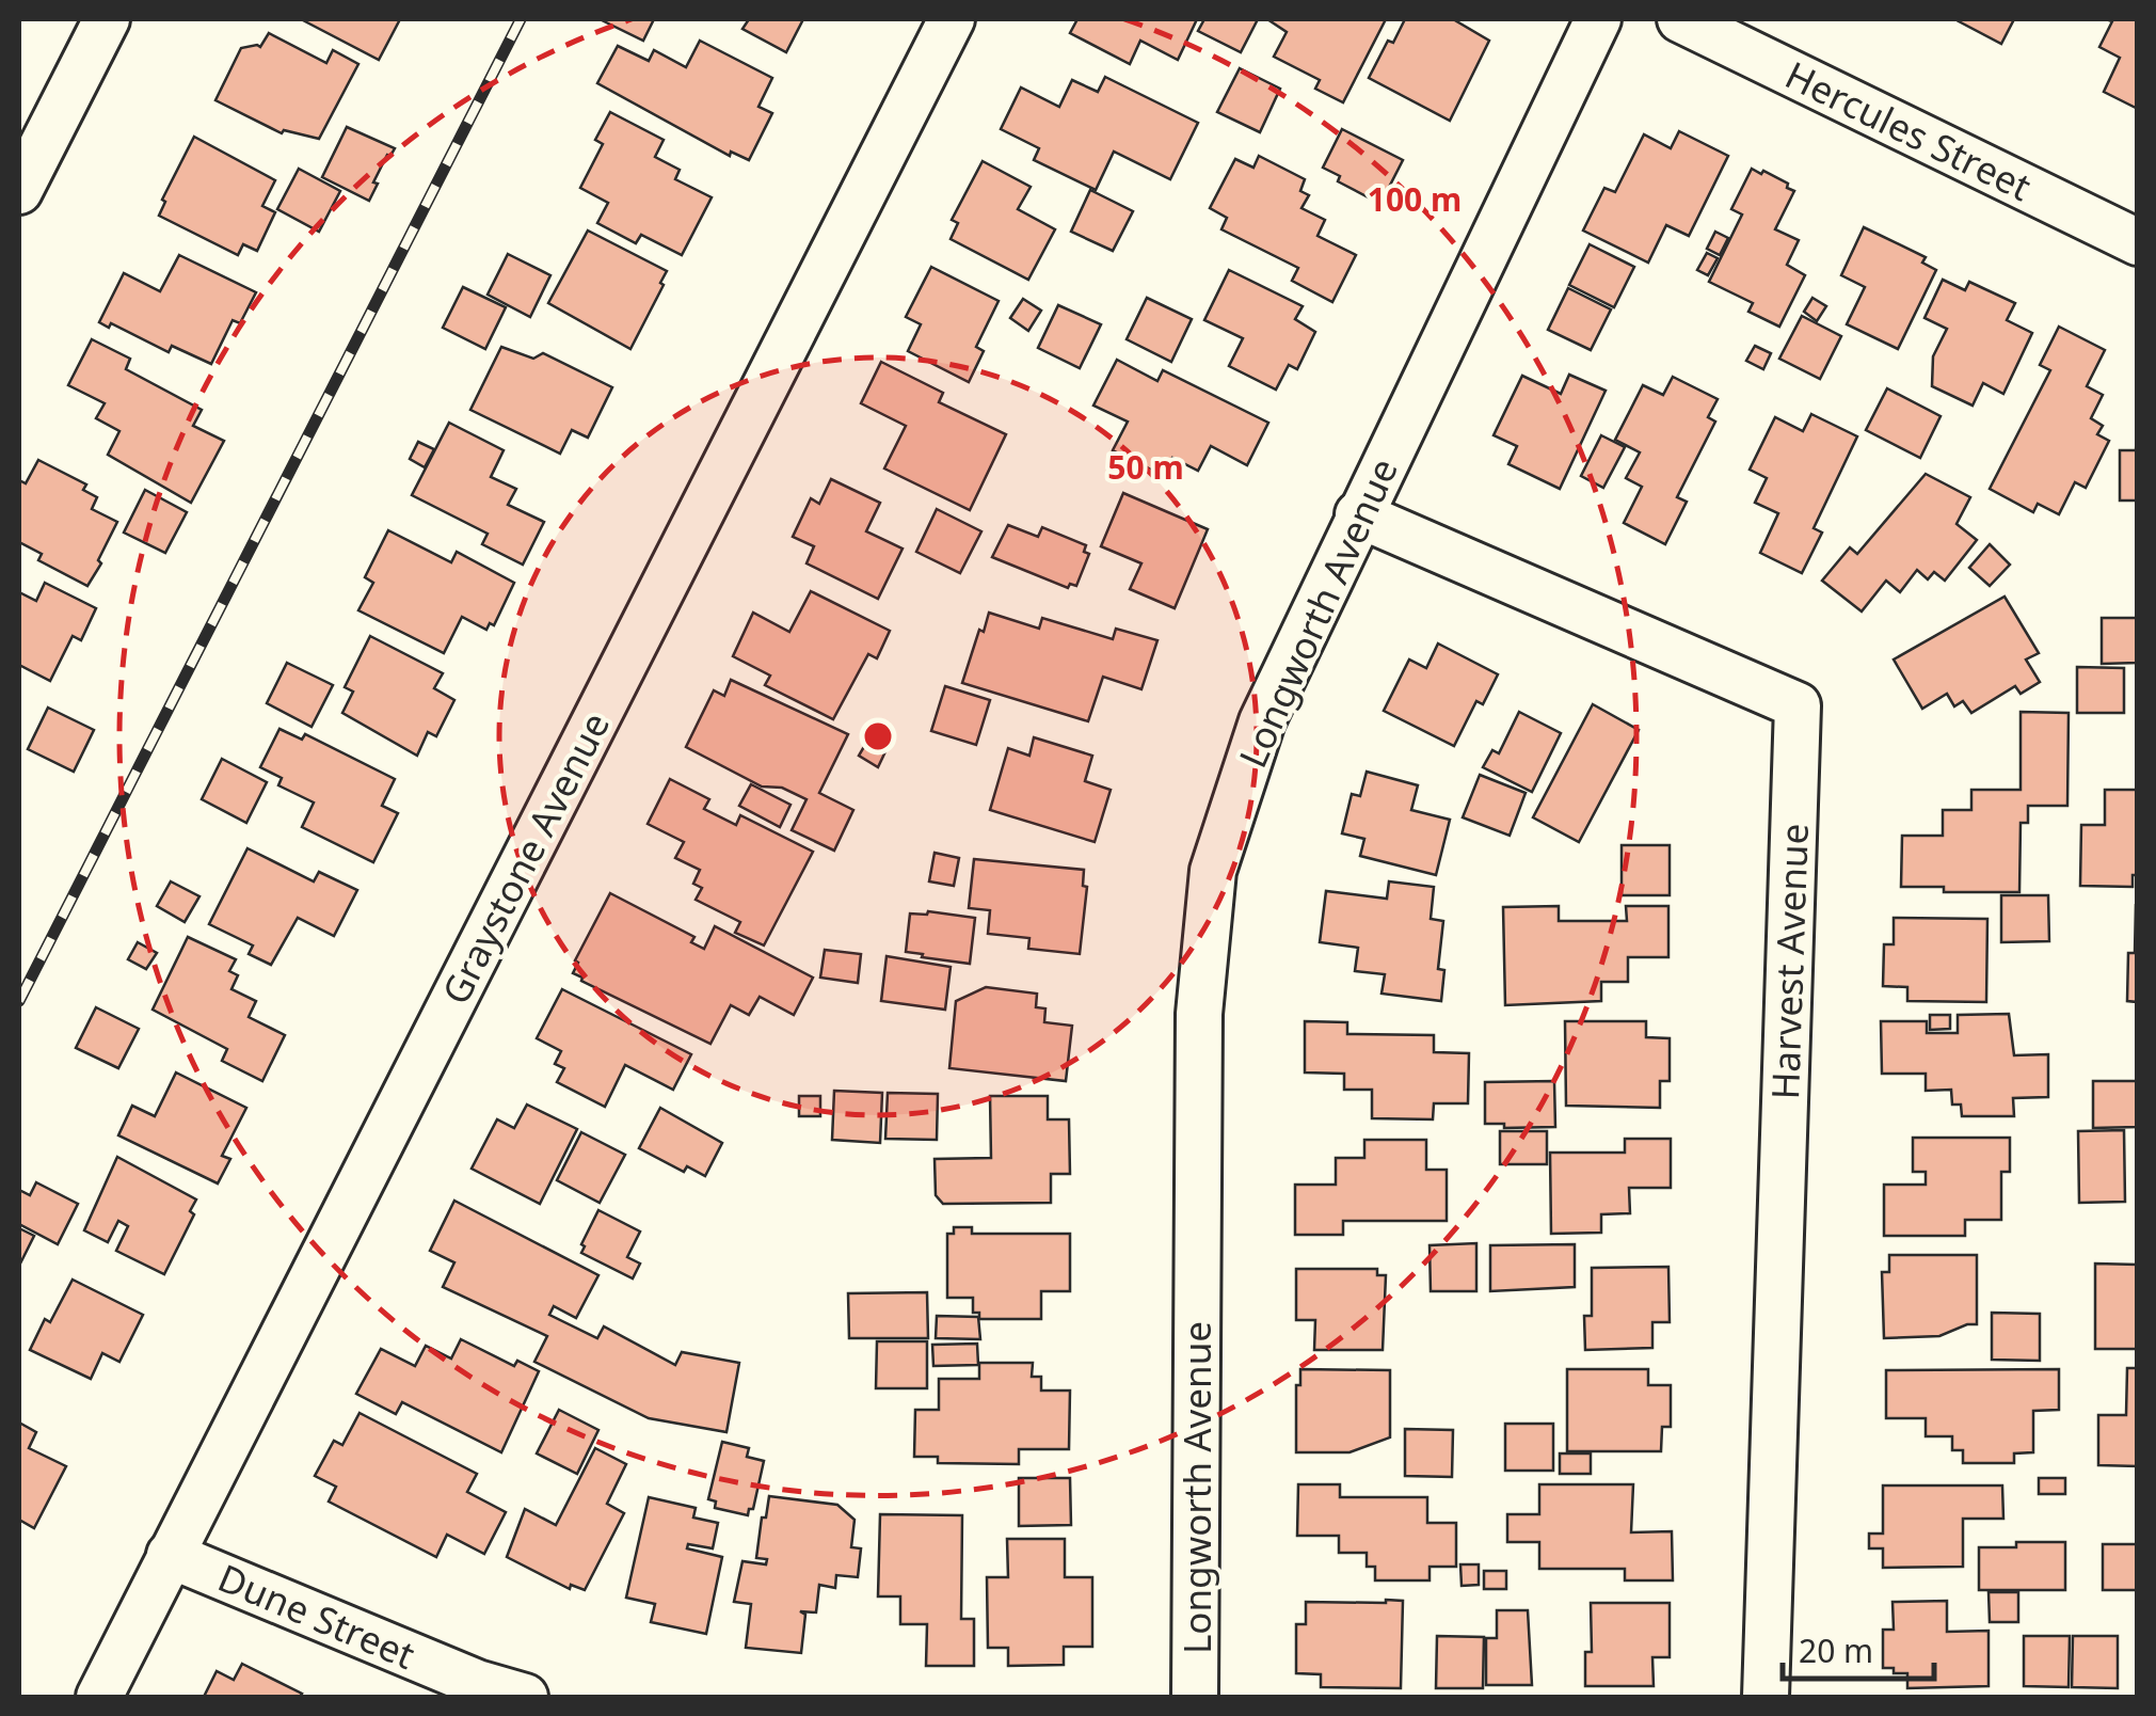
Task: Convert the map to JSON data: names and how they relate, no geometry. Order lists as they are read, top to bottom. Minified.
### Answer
{"streets":{"street":["Hercules Street","Longworth Avenue","Graystone Avenue","Harvest Avenue","Dune Street"]},"crossings":[["Longworth Avenue","Harvest Avenue"],["Graystone Avenue","Dune Street"]],"scale_bar":"20 m","rings":["100 m","50 m"]}
